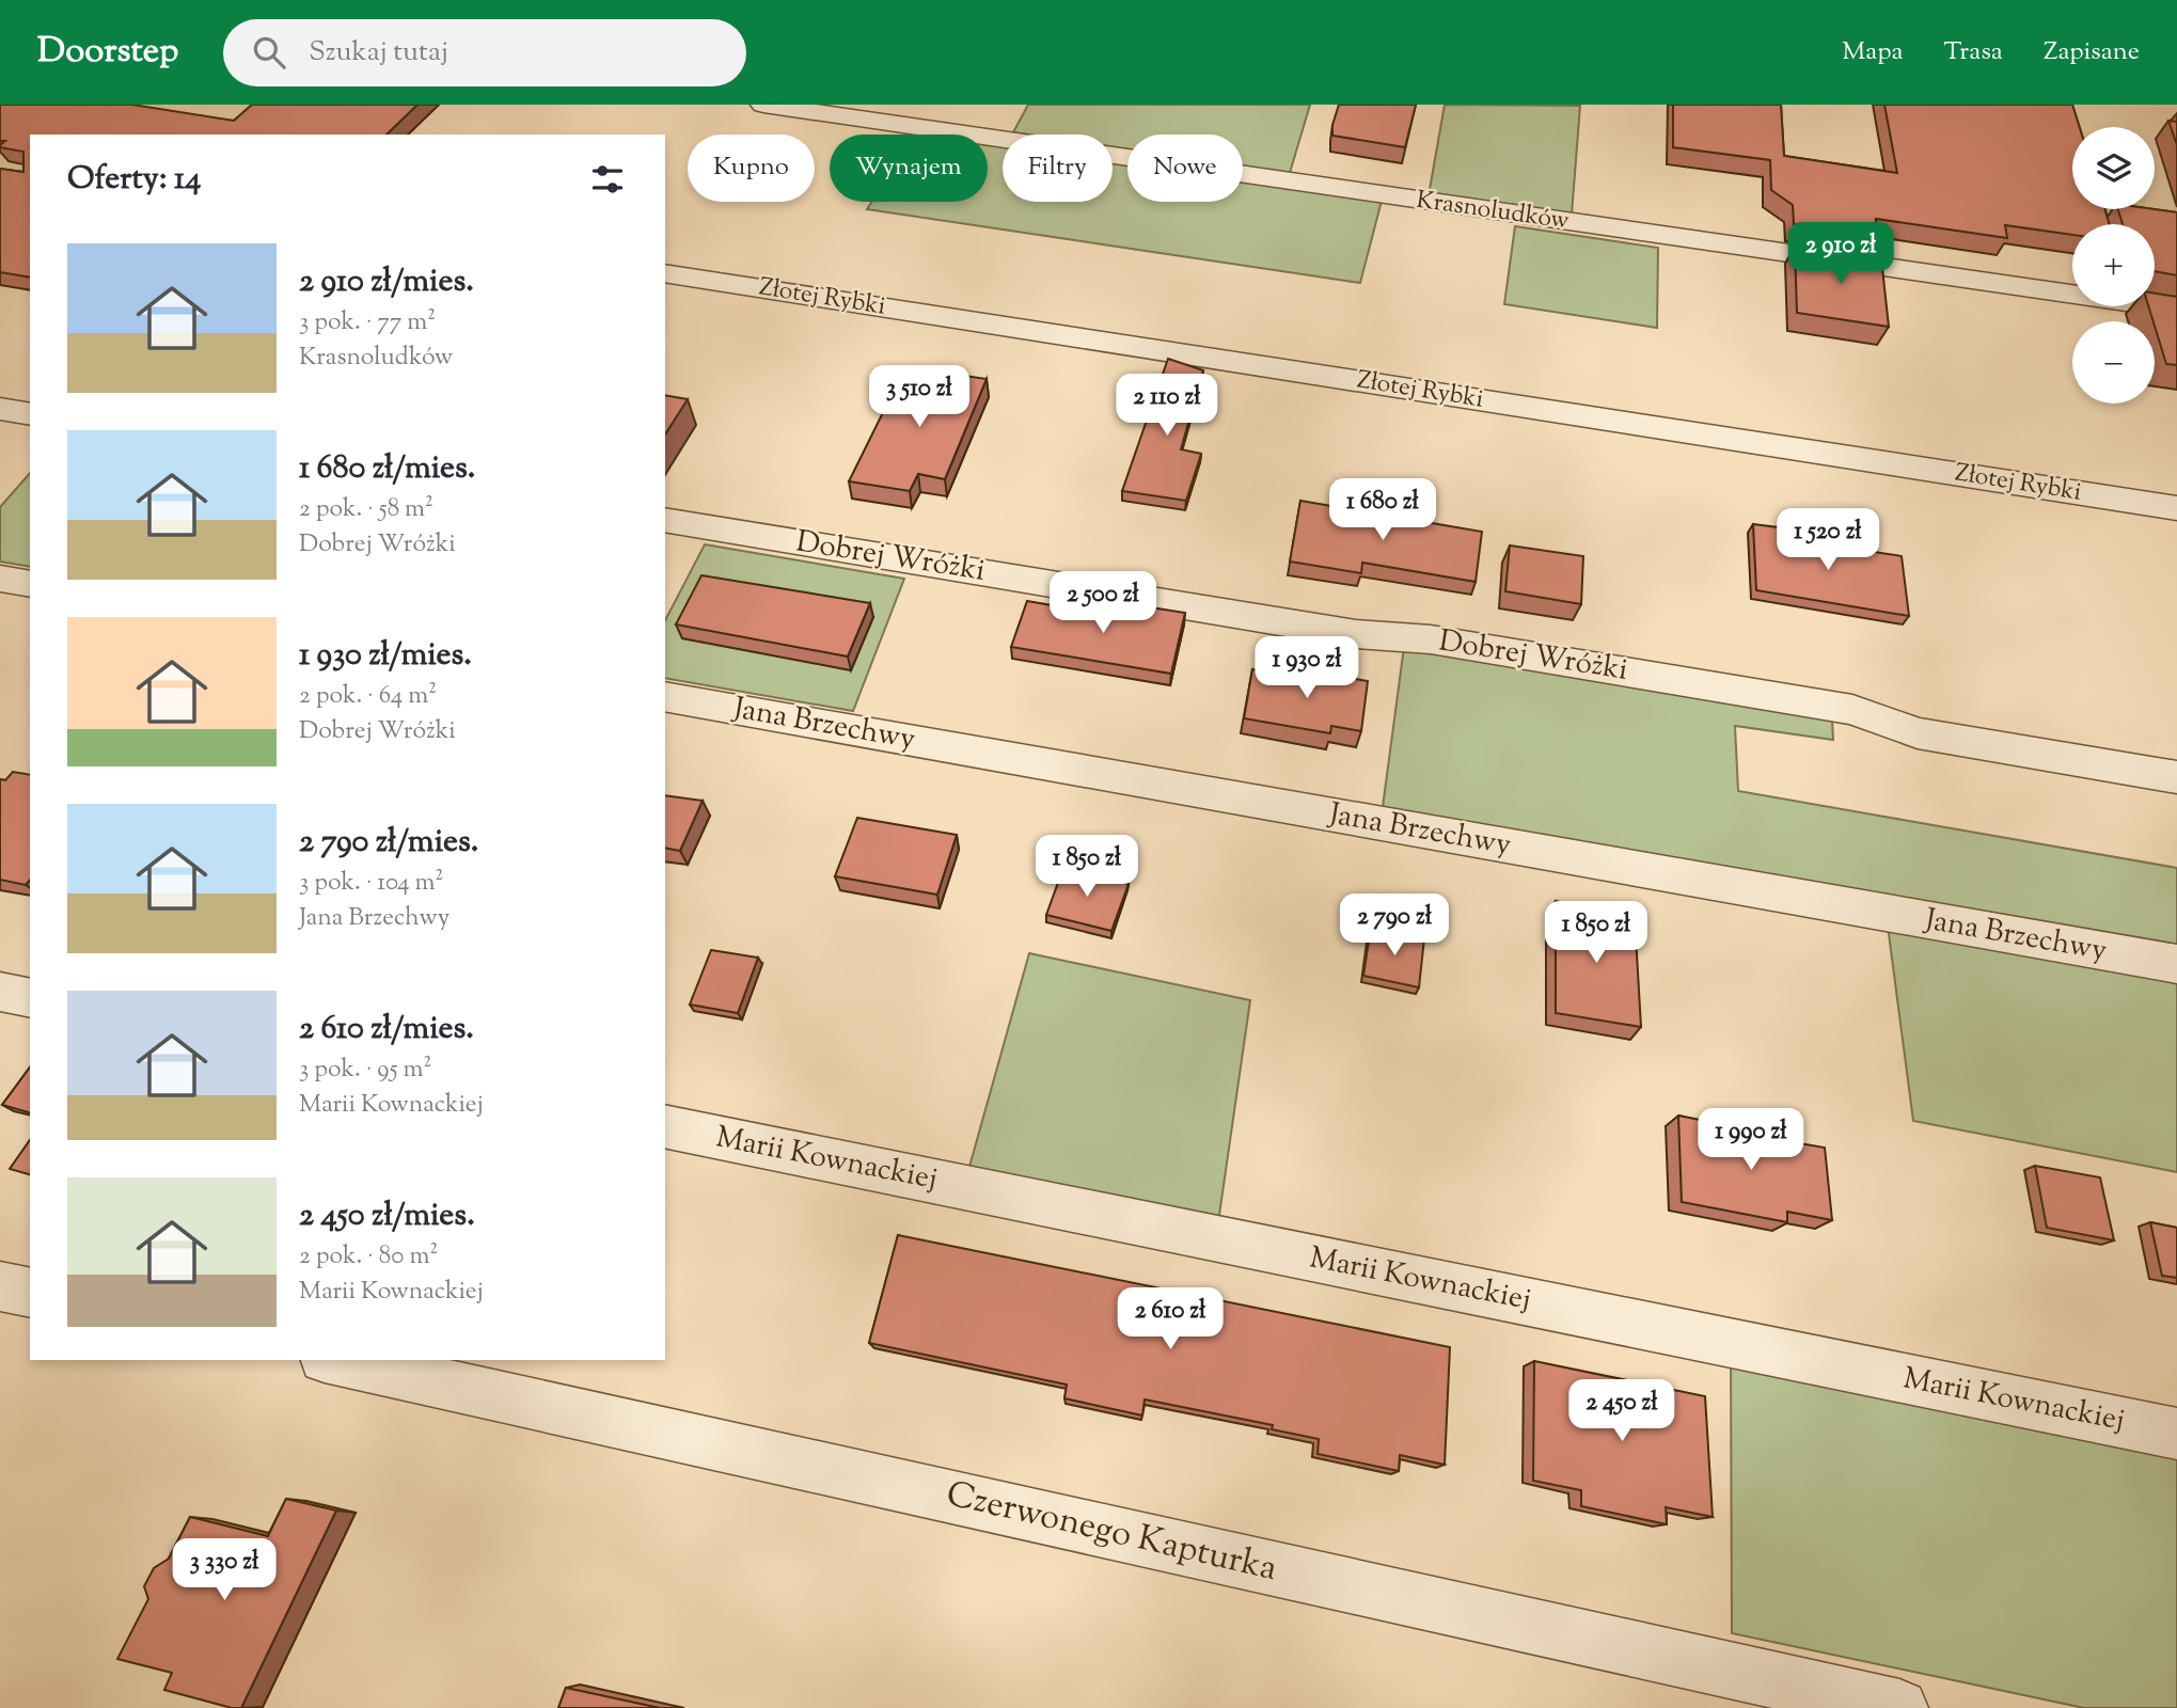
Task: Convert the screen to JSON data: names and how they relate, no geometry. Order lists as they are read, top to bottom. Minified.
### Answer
{"streets":{"street":["Krasnoludków","Złotej Rybki","Dobrej Wróżki","Jana Brzechwy","Marii Kownackiej","Czerwonego Kapturka"]},"page":{"header":"Doorstep","search":"Szukaj tutaj","nav":["Mapa","Trasa","Zapisane"],"map_buttons":["+","−"],"chip":["Kupno","Wynajem","Filtry","Nowe"],"heading":"Oferty: 14","price":["2 910 zł","3 510 zł","2 110 zł","1 680 zł","1 520 zł","2 500 zł","1 930 zł","1 850 zł","2 790 zł","1 850 zł","1 990 zł","2 610 zł","2 450 zł","3 330 zł"],"list":[{"name":"2 910 zł/mies.","note":"3 pok. · 77 m² · Krasnoludków"},{"name":"1 680 zł/mies.","note":"2 pok. · 58 m² · Dobrej Wróżki"},{"name":"1 930 zł/mies.","note":"2 pok. · 64 m² · Dobrej Wróżki"},{"name":"2 790 zł/mies.","note":"3 pok. · 104 m² · Jana Brzechwy"},{"name":"2 610 zł/mies.","note":"3 pok. · 95 m² · Marii Kownackiej"},{"name":"2 450 zł/mies.","note":"2 pok. · 80 m² · Marii Kownackiej"}]}}
